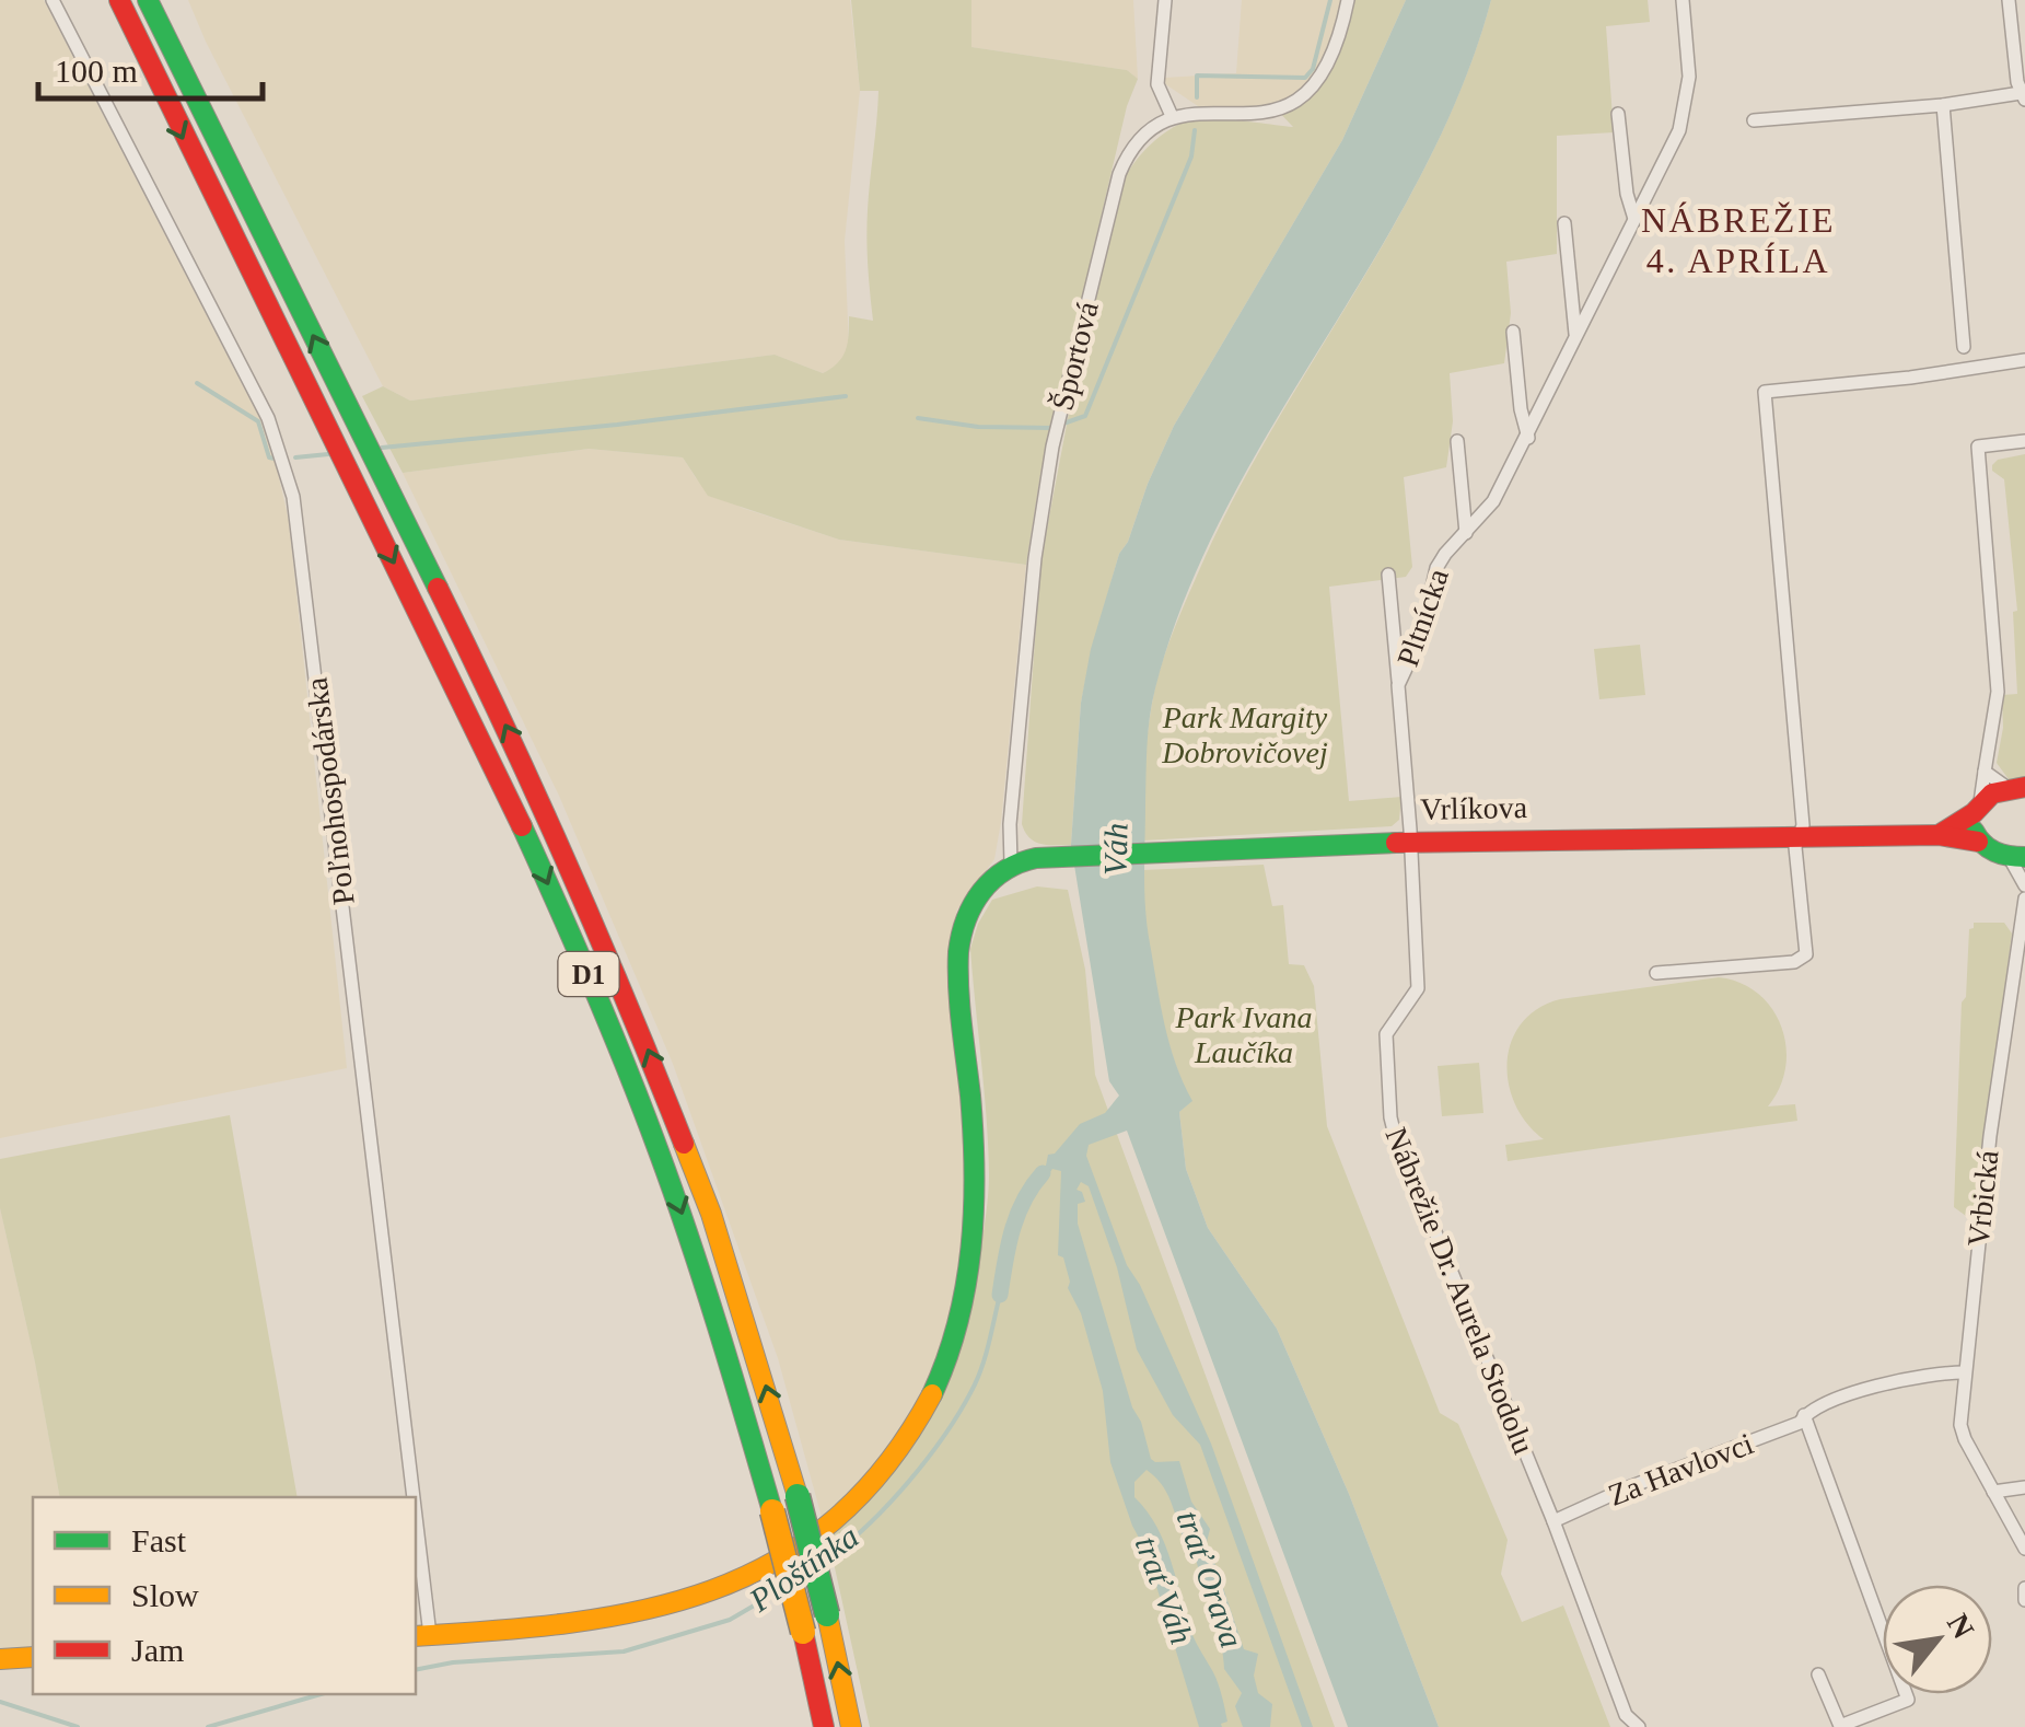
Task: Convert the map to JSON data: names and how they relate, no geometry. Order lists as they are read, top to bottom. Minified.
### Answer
{"streets":{"main road":["Vrlíkova","D1"],"street":["Športová","Pltnícka","Poľnohospodárska","Vrbická","Nábrežie Dr. Aurela Stodolu","Za Havlovci"]},"crossings":[["Športová","Vrlíkova"],["Pltnícka","Vrlíkova"],["Pltnícka","Nábrežie Dr. Aurela Stodolu"],["Vrlíkova","Nábrežie Dr. Aurela Stodolu"],["Vrbická","Za Havlovci"],["Nábrežie Dr. Aurela Stodolu","Za Havlovci"]],"districts":["NÁBREŽIE 4. APRÍLA"],"water":["Váh","Ploštínka","trať Orava","trať Váh"],"parks":["Park Margity Dobrovičovej","Park Ivana Laučíka"],"legend":["Fast","Slow","Jam"],"scale_bar":"100 m","north":"top right"}
